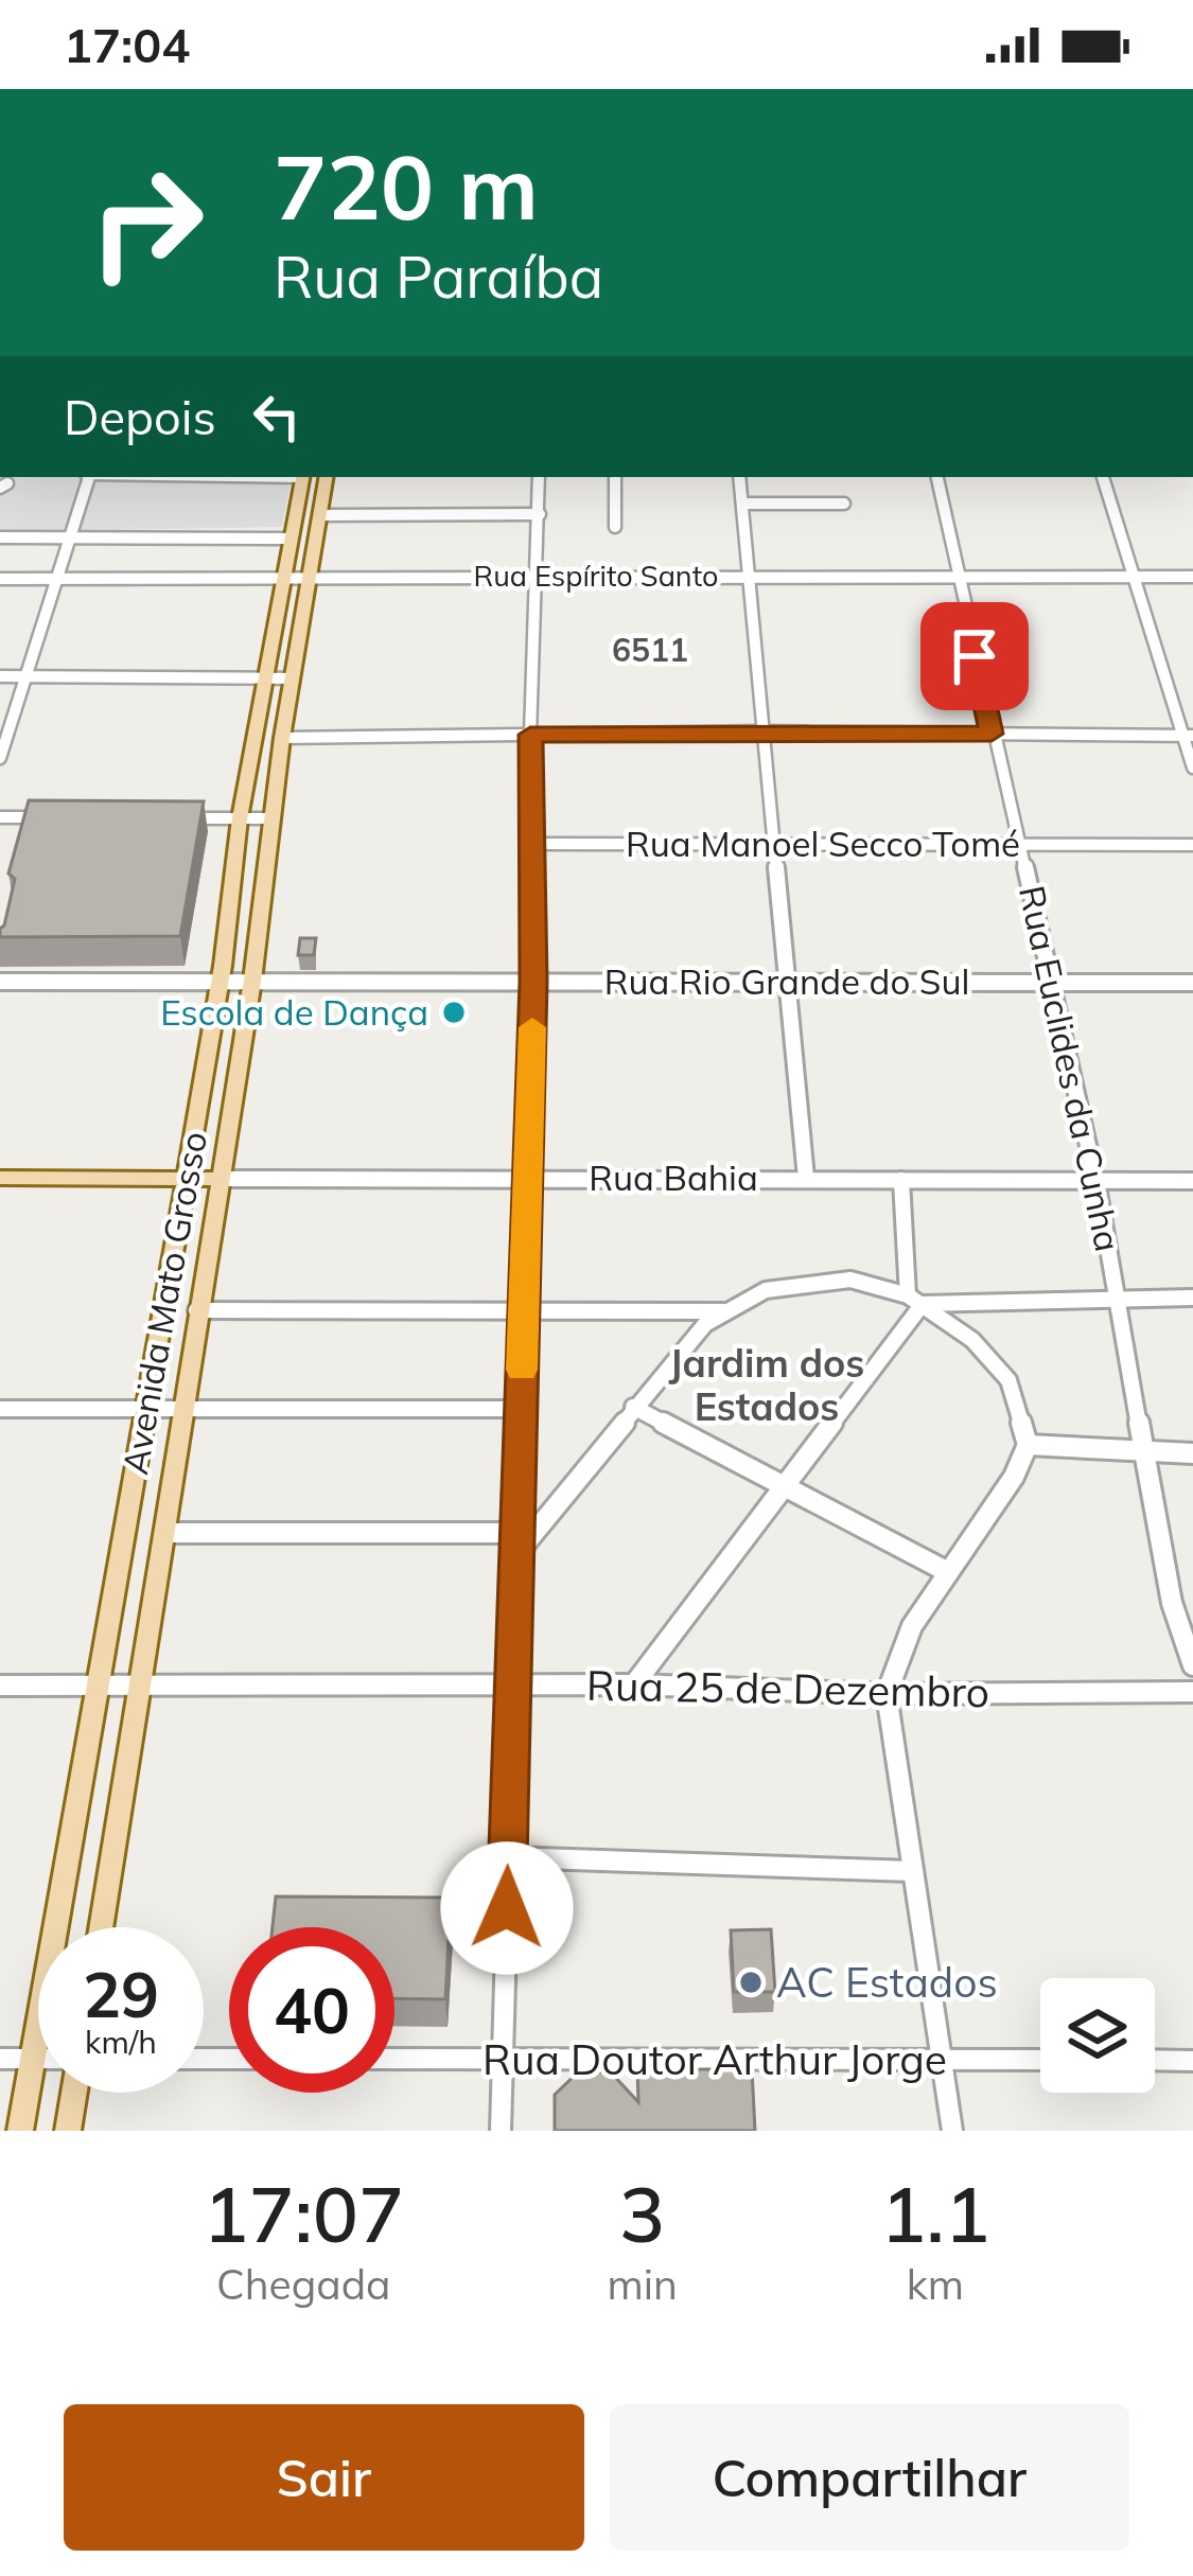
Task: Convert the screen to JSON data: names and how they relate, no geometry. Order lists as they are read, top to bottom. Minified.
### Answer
{"streets":{"main road":["Rua Bahia","Avenida Mato Grosso"],"street":["Rua Espírito Santo","Rua Manoel Secco Tomé","Rua Rio Grande do Sul","Rua Euclides da Cunha","Rua 25 de Dezembro","Rua Doutor Arthur Jorge"]},"crossings":[["Rua Espírito Santo","Rua Euclides da Cunha"],["Rua Espírito Santo","Avenida Mato Grosso"],["Rua Manoel Secco Tomé","Rua Euclides da Cunha"],["Rua Rio Grande do Sul","Rua Euclides da Cunha"],["Rua Rio Grande do Sul","Avenida Mato Grosso"],["Rua Euclides da Cunha","Rua Bahia"],["Rua Bahia","Avenida Mato Grosso"],["Avenida Mato Grosso","Rua 25 de Dezembro"]],"districts":["6511","Jardim dos Estados"],"places":["Escola de Dança","AC Estados"],"page":{"status":"17:04","turn":["720 m","Rua Paraíba"],"then":"Depois","speed":"29 km/h","limit":"40","eta":["17:07","Chegada","3","min","1.1","km"],"buttons":["Sair","Compartilhar"]}}
